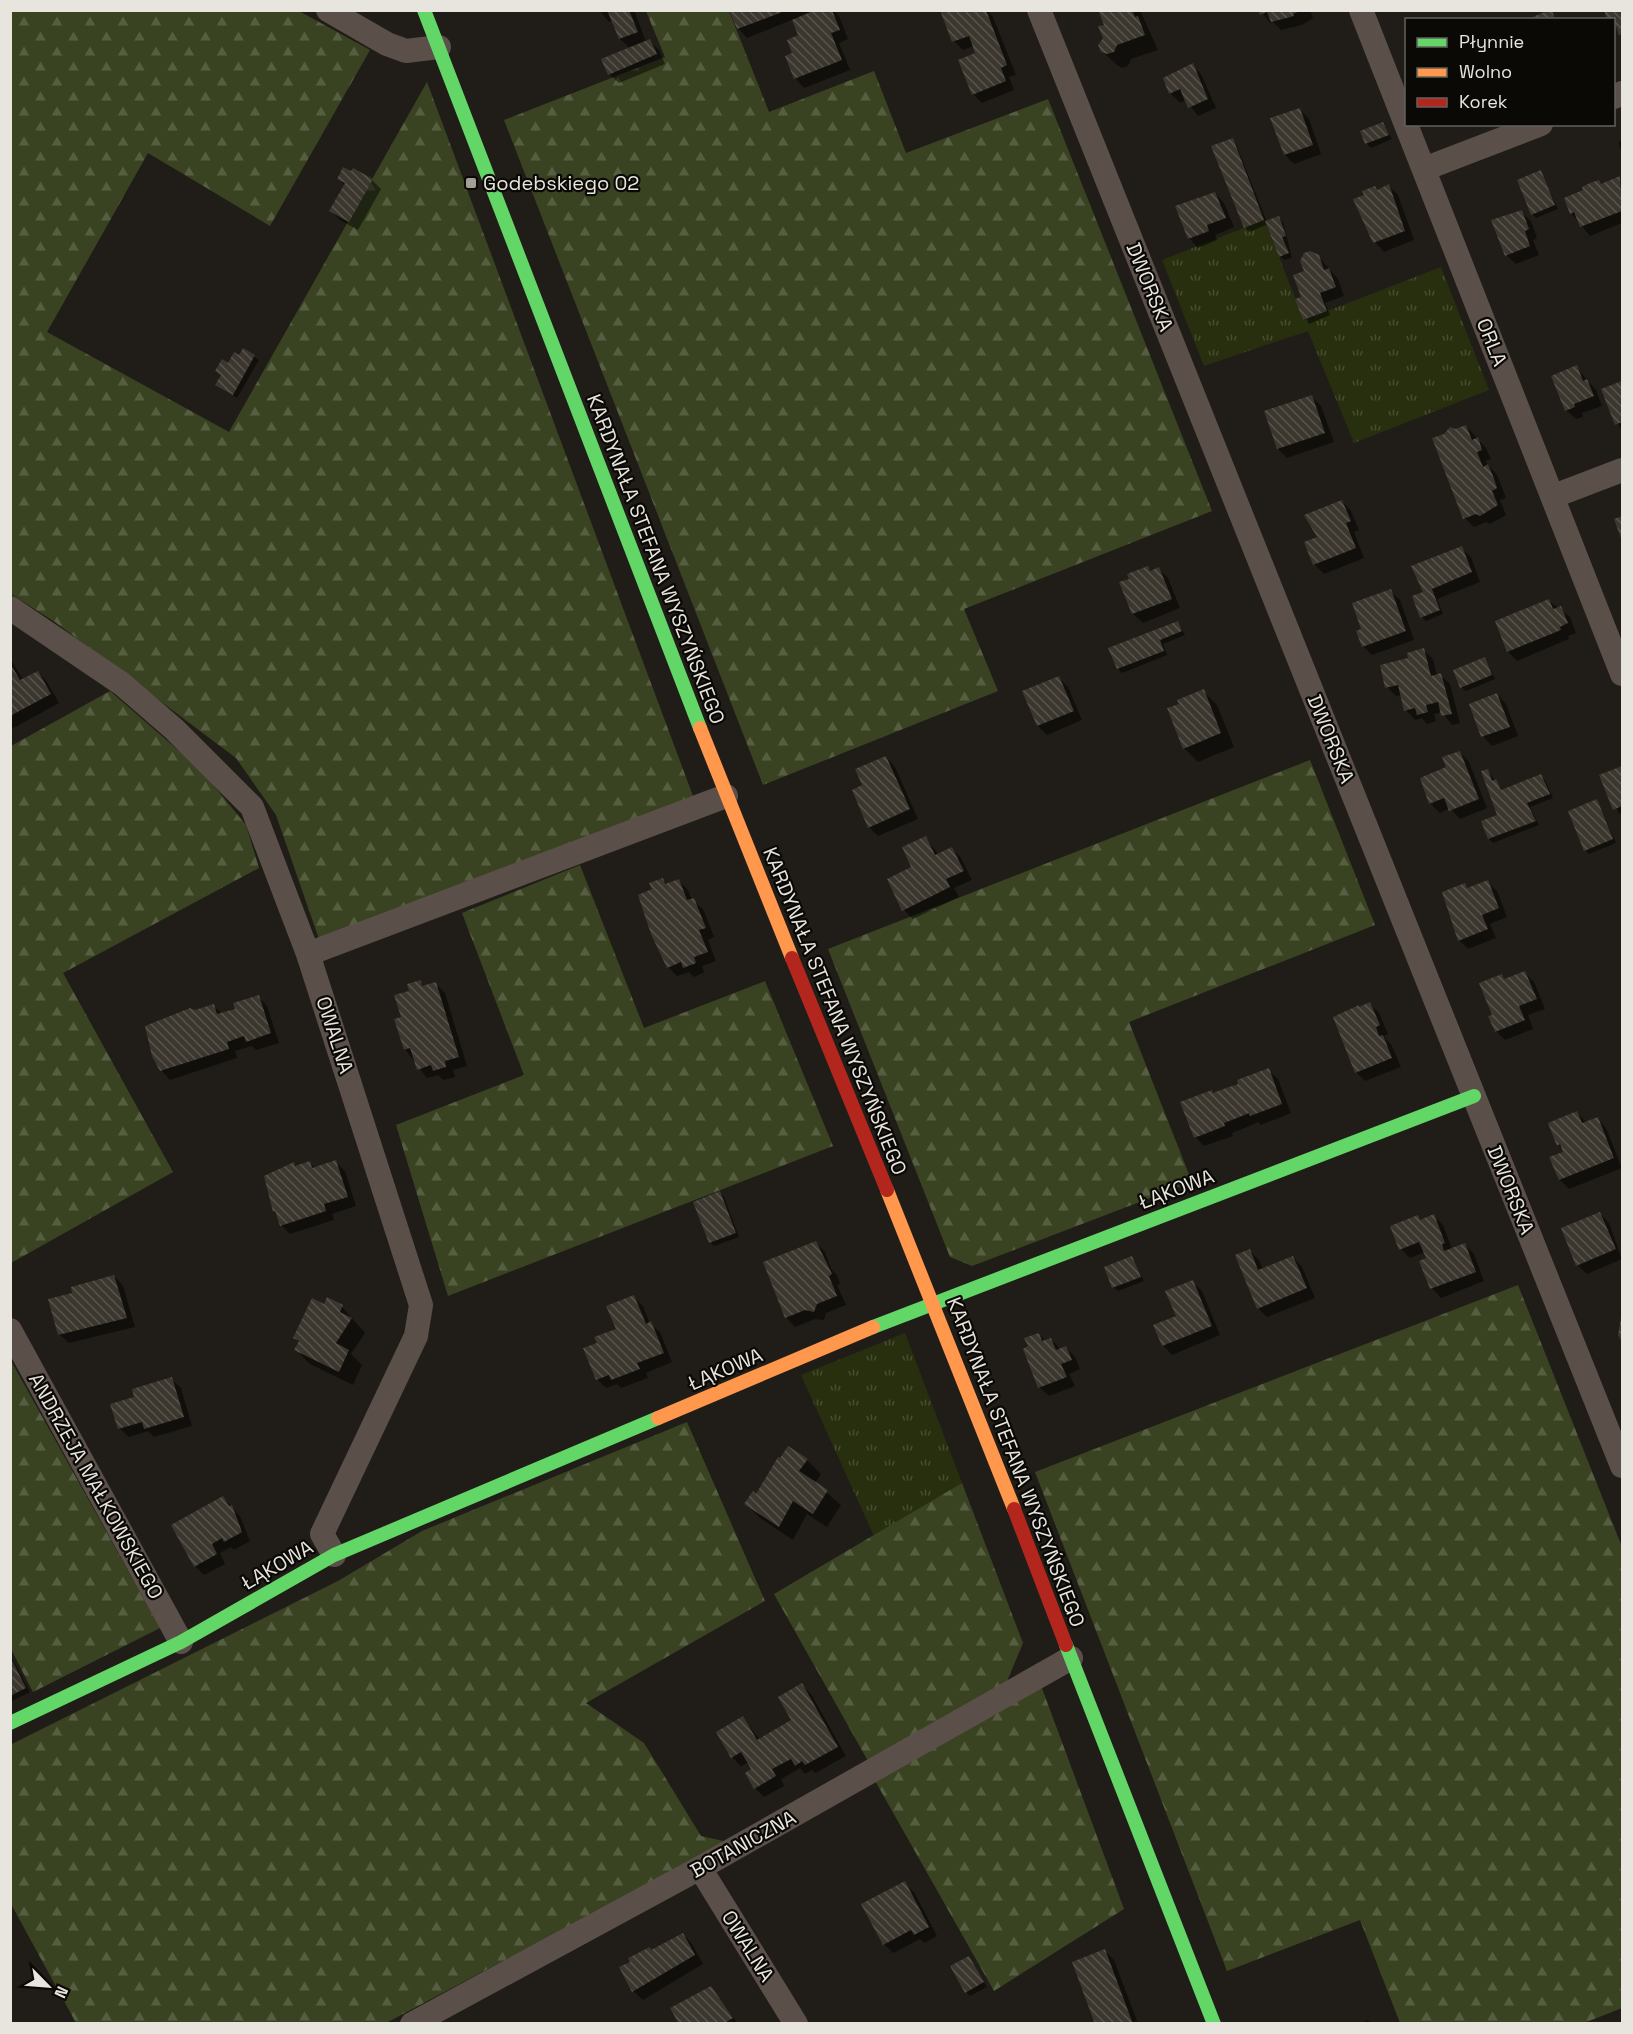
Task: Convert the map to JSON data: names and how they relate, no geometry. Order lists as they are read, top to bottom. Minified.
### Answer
{"streets":{"main road":["KARDYNAŁA STEFANA WYSZYŃSKIEGO","ŁĄKOWA"],"street":["DWORSKA","ORLA","OWALNA","ANDRZEJA MAŁKOWSKIEGO","BOTANICZNA"]},"crossings":[["DWORSKA","ŁĄKOWA"],["KARDYNAŁA STEFANA WYSZYŃSKIEGO","ŁĄKOWA"],["KARDYNAŁA STEFANA WYSZYŃSKIEGO","BOTANICZNA"],["OWALNA","ŁĄKOWA"],["OWALNA","BOTANICZNA"],["ŁĄKOWA","ANDRZEJA MAŁKOWSKIEGO"]],"places":{"transit":["Godebskiego 02"]},"legend":["Płynnie","Wolno","Korek"],"north":"bottom right"}
